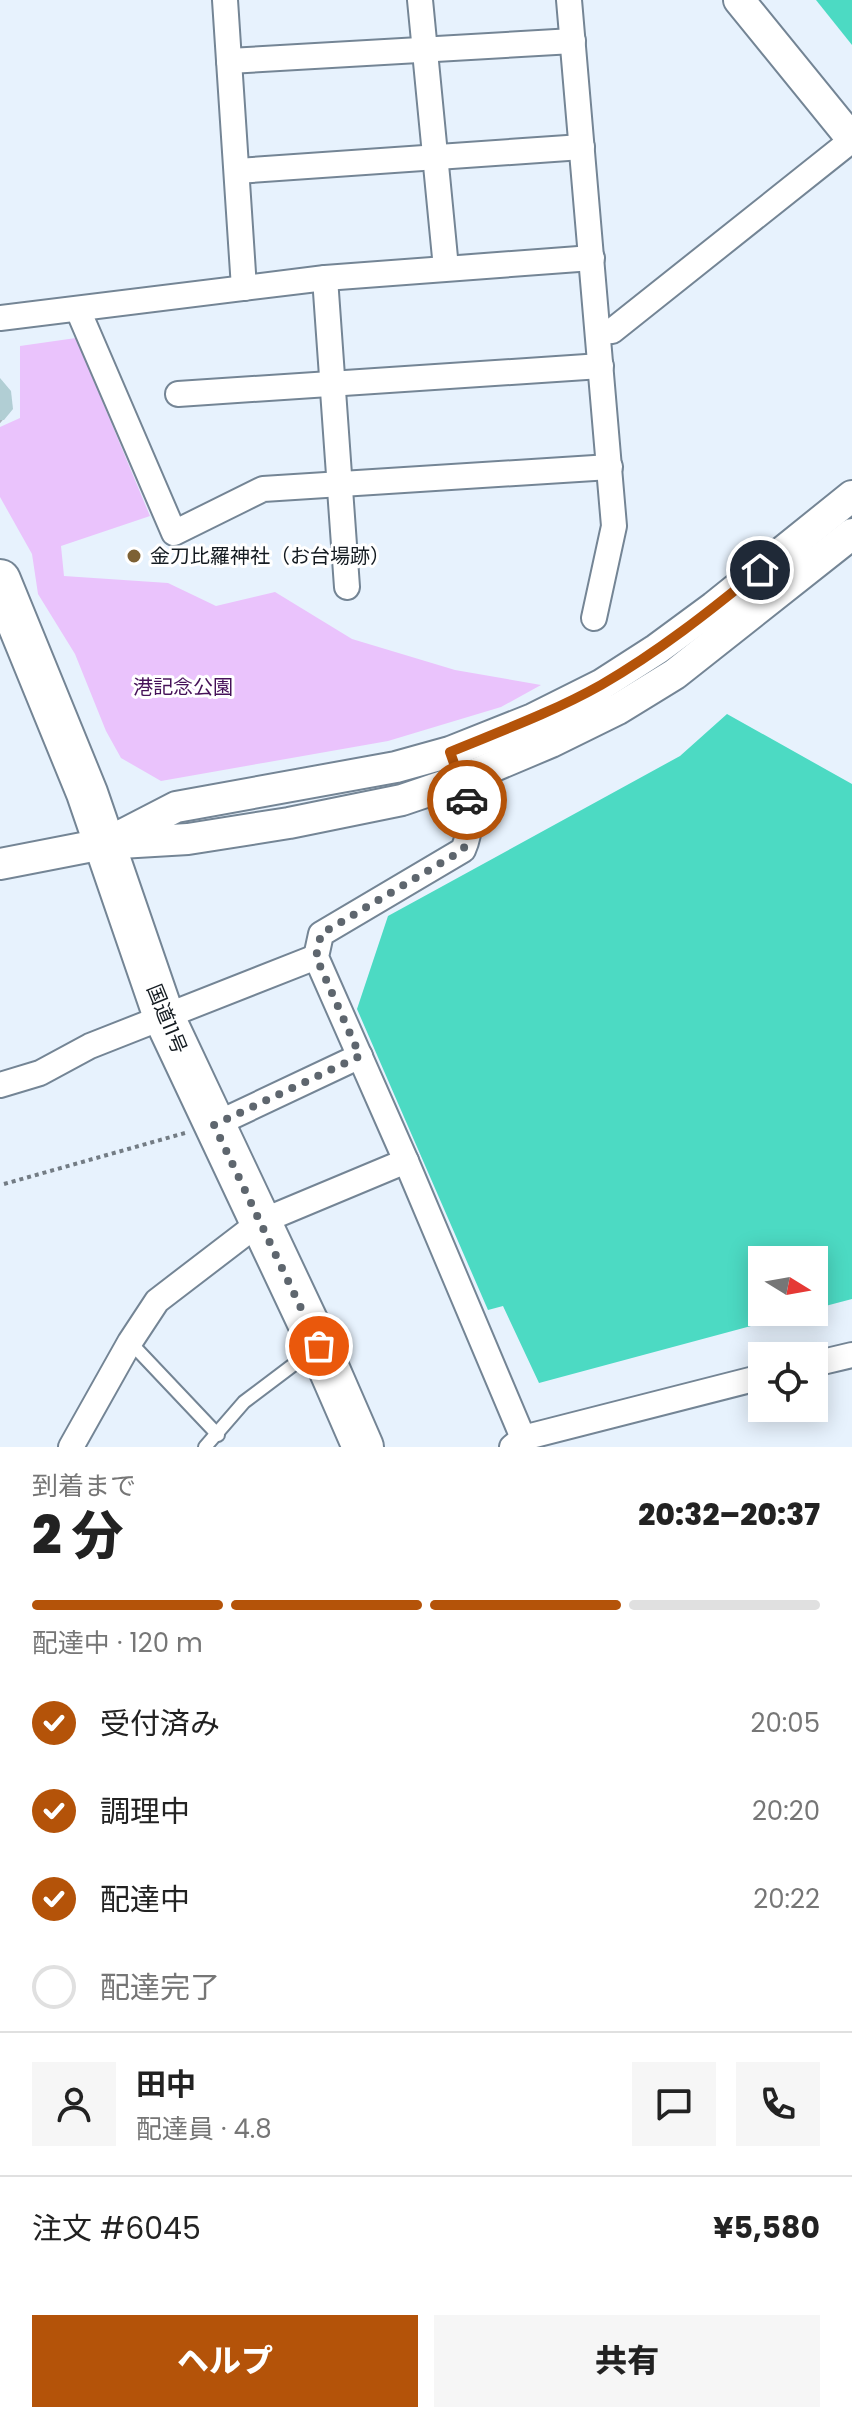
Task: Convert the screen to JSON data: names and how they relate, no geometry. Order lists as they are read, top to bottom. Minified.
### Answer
{"streets":{"highway":["国道11号"]},"parks":["港記念公園"],"places":["金刀比羅神社（お台場跡）"],"north":"right","page":{"heading":["2 分","到着まで","20:32–20:37"],"panel":["田中","配達員 · 4.8","注文 #6045","¥5,580"],"bar":"配達中 · 120 m","list":[["受付済み","20:05"],["調理中","20:20"],["配達中","20:22"],"配達完了"],"buttons":["ヘルプ","共有"]}}
